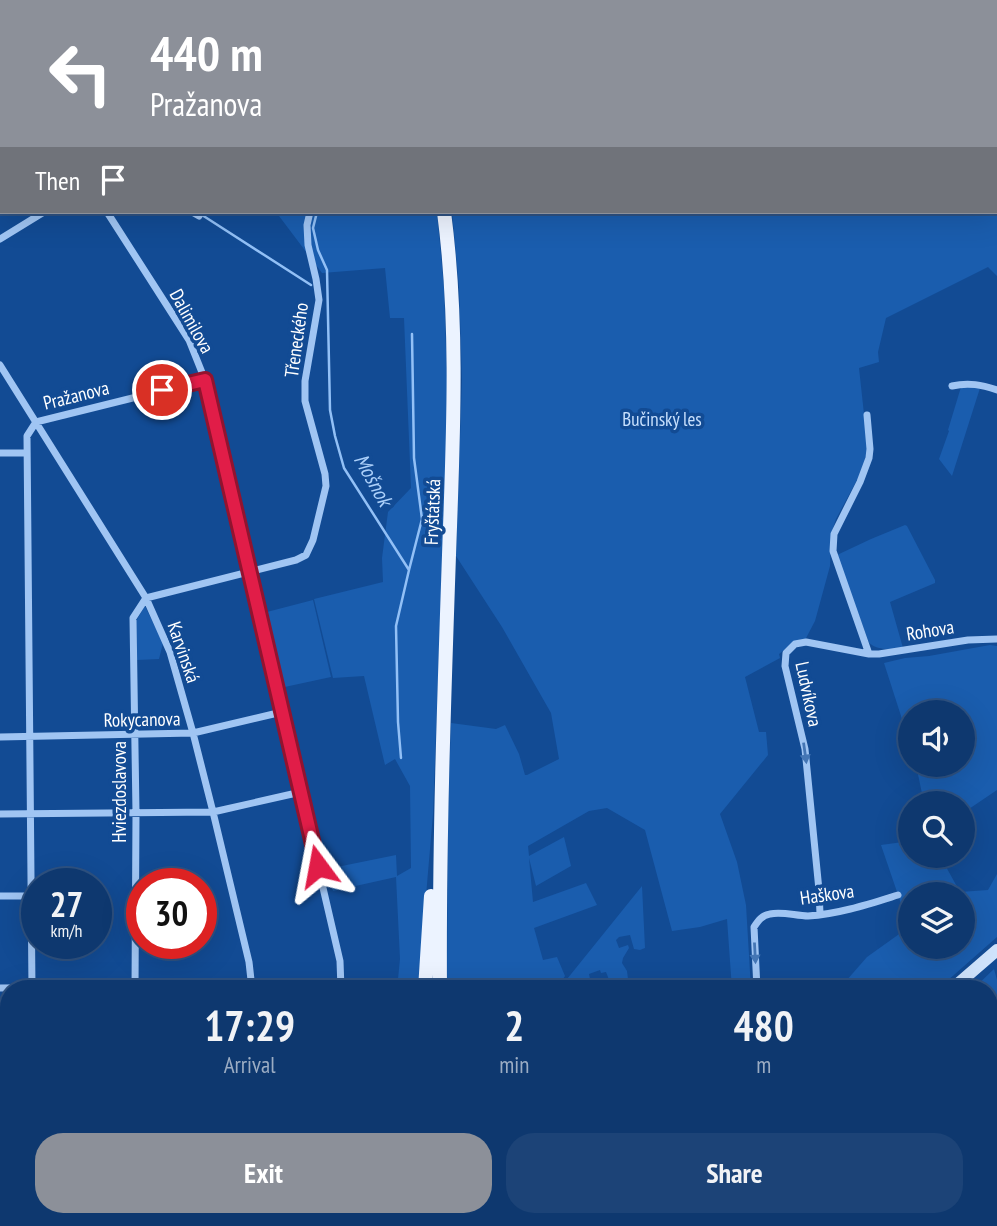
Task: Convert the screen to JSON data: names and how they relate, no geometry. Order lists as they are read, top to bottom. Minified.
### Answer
{"streets":{"main road":["Fryštátská"],"street":["Dalimilova","Třeneckého","Pražanova","Rohova","Karvinská","Ludvíkova","Rokycanova","Hviezdoslavova","Haškova"]},"crossings":[["Dalimilova","Třeneckého"],["Dalimilova","Pražanova"],["Dalimilova","Rokycanova"],["Třeneckého","Karvinská"],["Třeneckého","Hviezdoslavova"],["Pražanova","Karvinská"],["Rohova","Ludvíkova"],["Karvinská","Rokycanova"],["Karvinská","Hviezdoslavova"],["Ludvíkova","Haškova"],["Rokycanova","Hviezdoslavova"]],"water":["Mošnok"],"parks":["Bučinský les"],"page":{"turn":["440 m","Pražanova"],"then":"Then","speed":"27 km/h","limit":"30","eta":["17:29","Arrival","2","min","480","m"],"buttons":["Exit","Share"]}}
